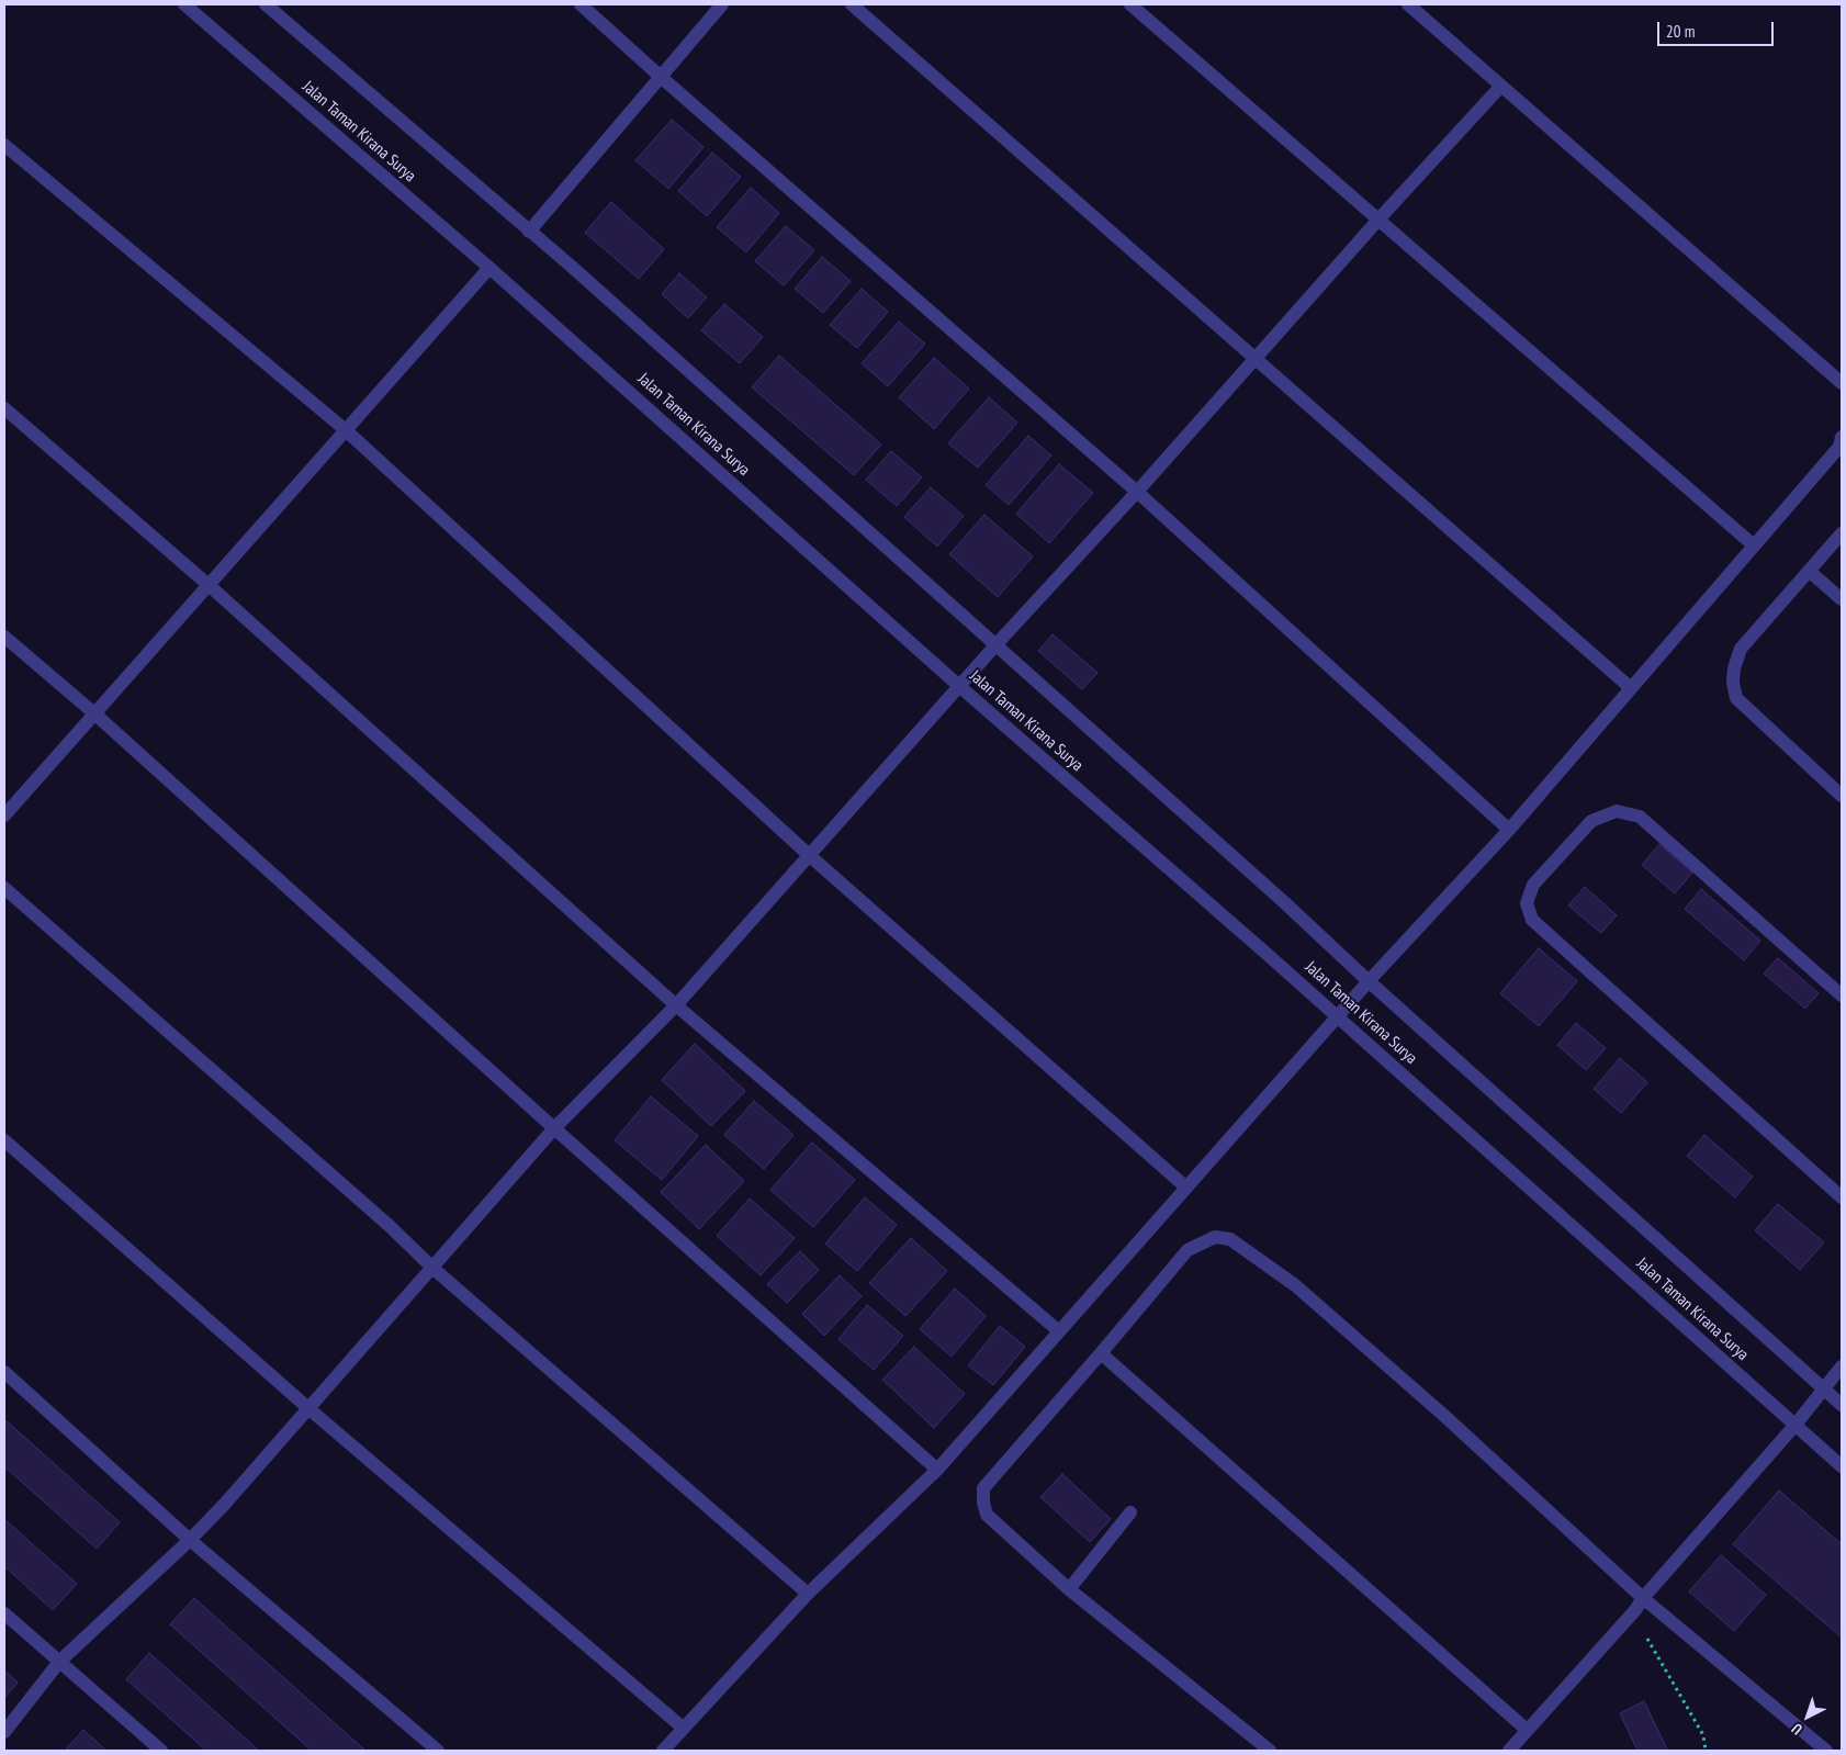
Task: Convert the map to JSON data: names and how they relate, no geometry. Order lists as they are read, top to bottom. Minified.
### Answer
{"streets":{"street":["Jalan Taman Kirana Surya"]},"scale_bar":"20 m","north":"bottom left"}
